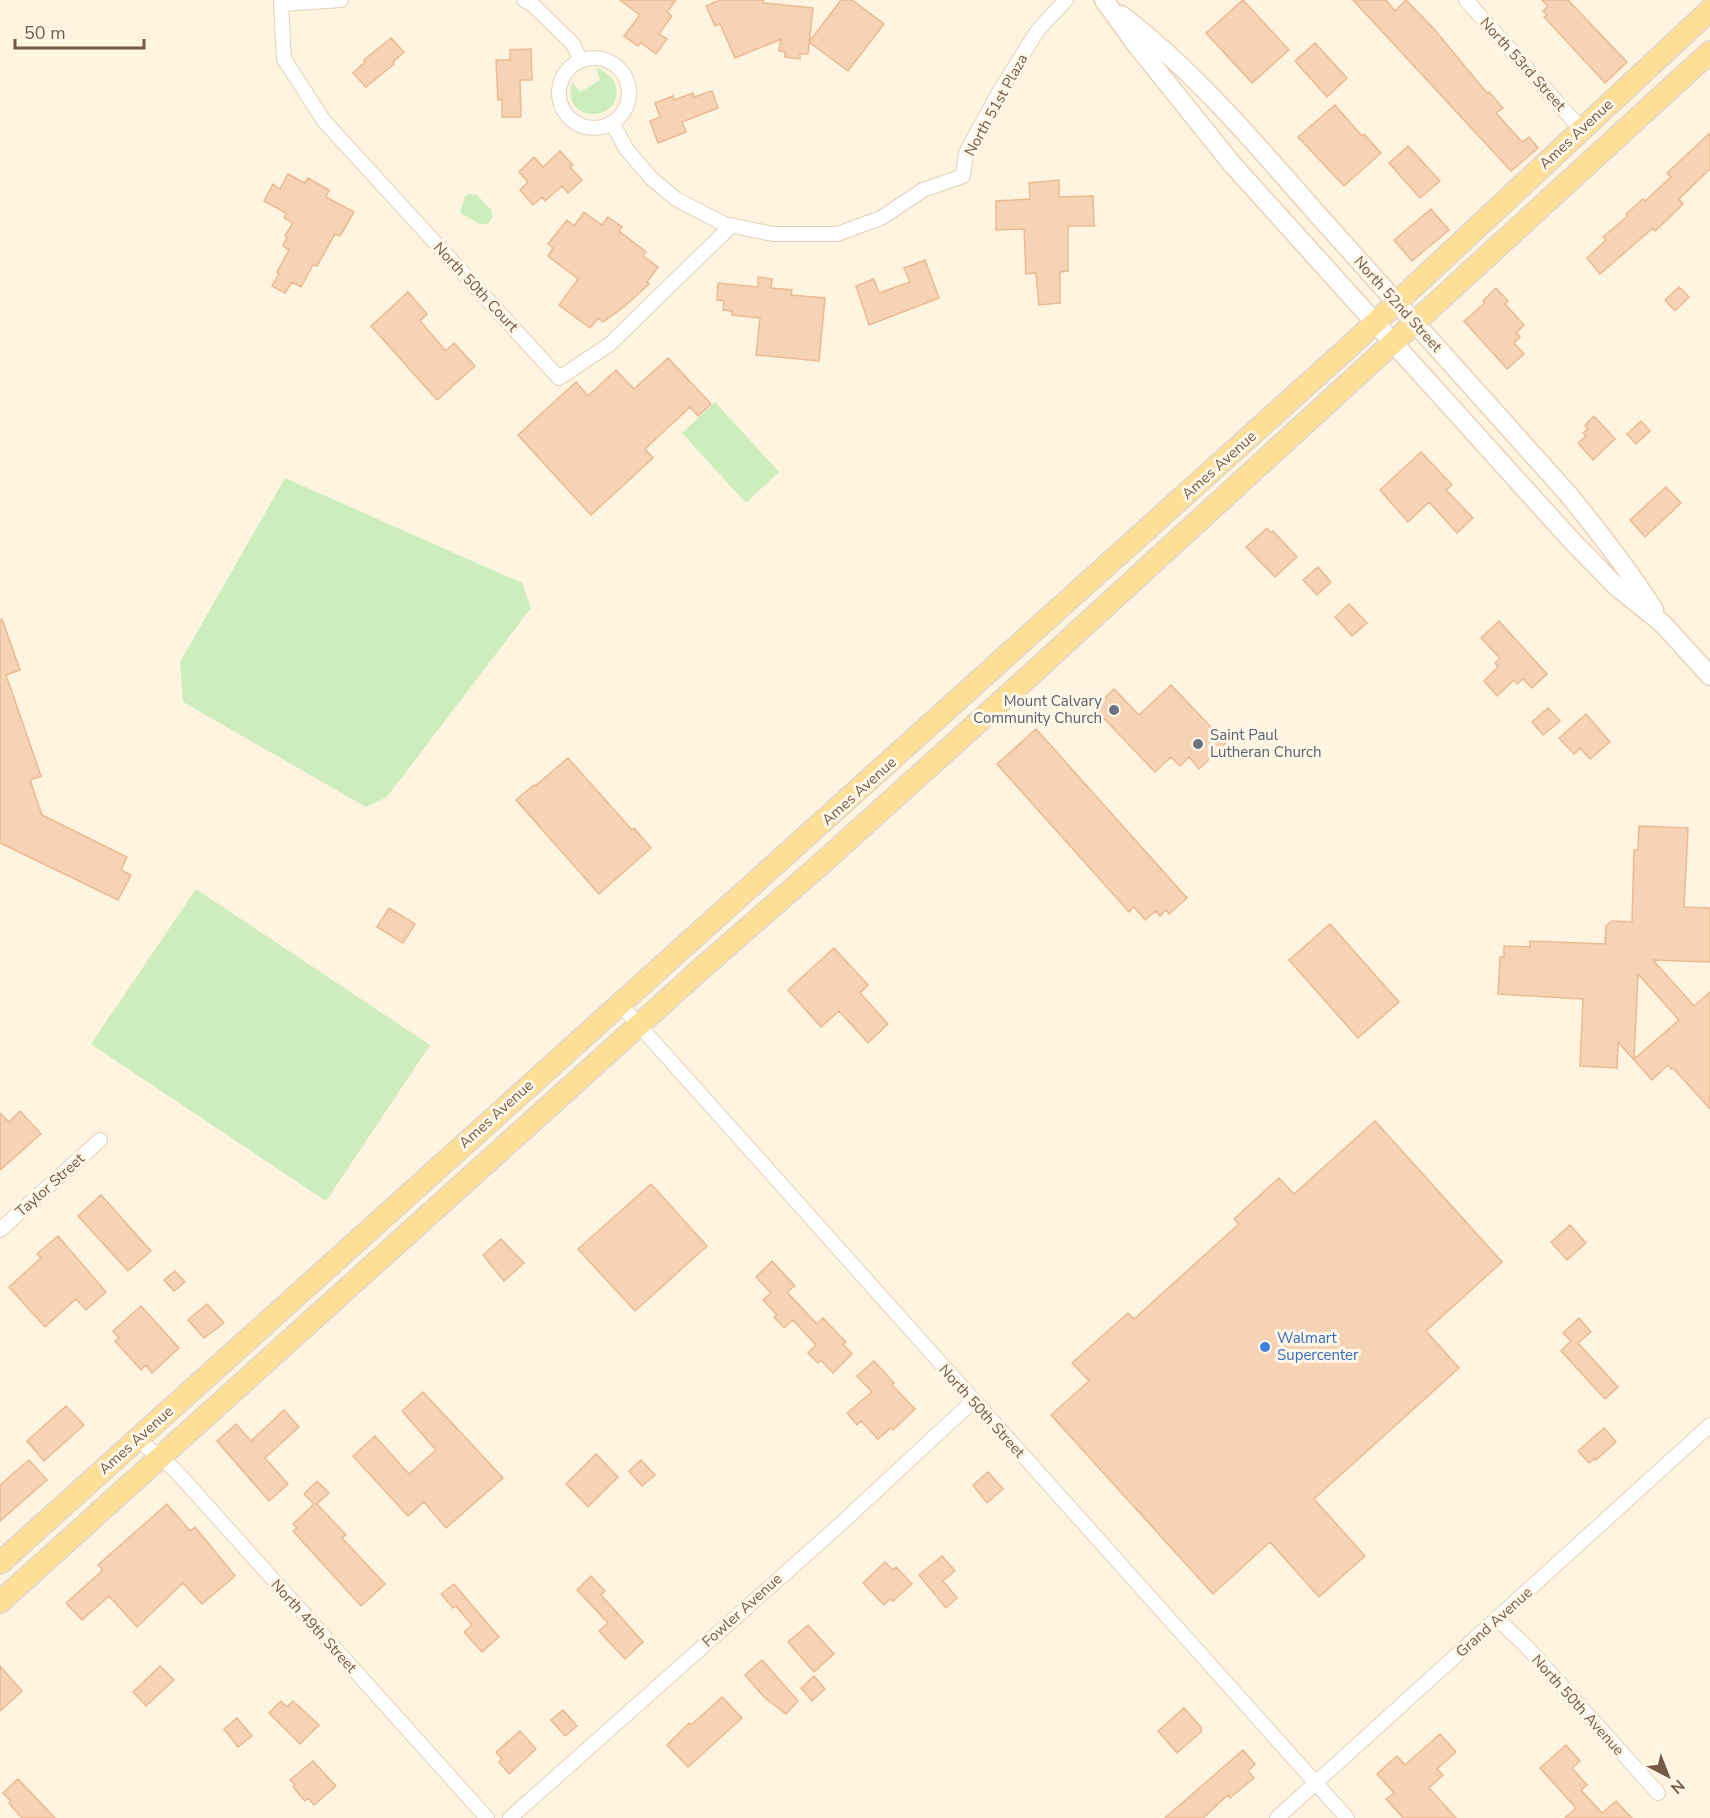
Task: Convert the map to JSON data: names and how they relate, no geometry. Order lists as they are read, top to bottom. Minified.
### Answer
{"streets":{"main road":["Ames Avenue","North 52nd Street"],"street":["North 53rd Street","North 51st Plaza","North 50th Court","Taylor Street","North 50th Street","Fowler Avenue","Grand Avenue","North 49th Street","North 50th Avenue"]},"crossings":[["North 53rd Street","Ames Avenue"],["North 51st Plaza","North 50th Court"],["Ames Avenue","North 52nd Street"],["Ames Avenue","North 50th Street"],["Ames Avenue","North 49th Street"],["North 50th Street","Fowler Avenue"],["North 50th Street","Grand Avenue"],["Grand Avenue","North 50th Avenue"]],"places":["Mount Calvary Community Church","Saint Paul Lutheran Church","Walmart Supercenter"],"scale_bar":"50 m","north":"bottom right"}
